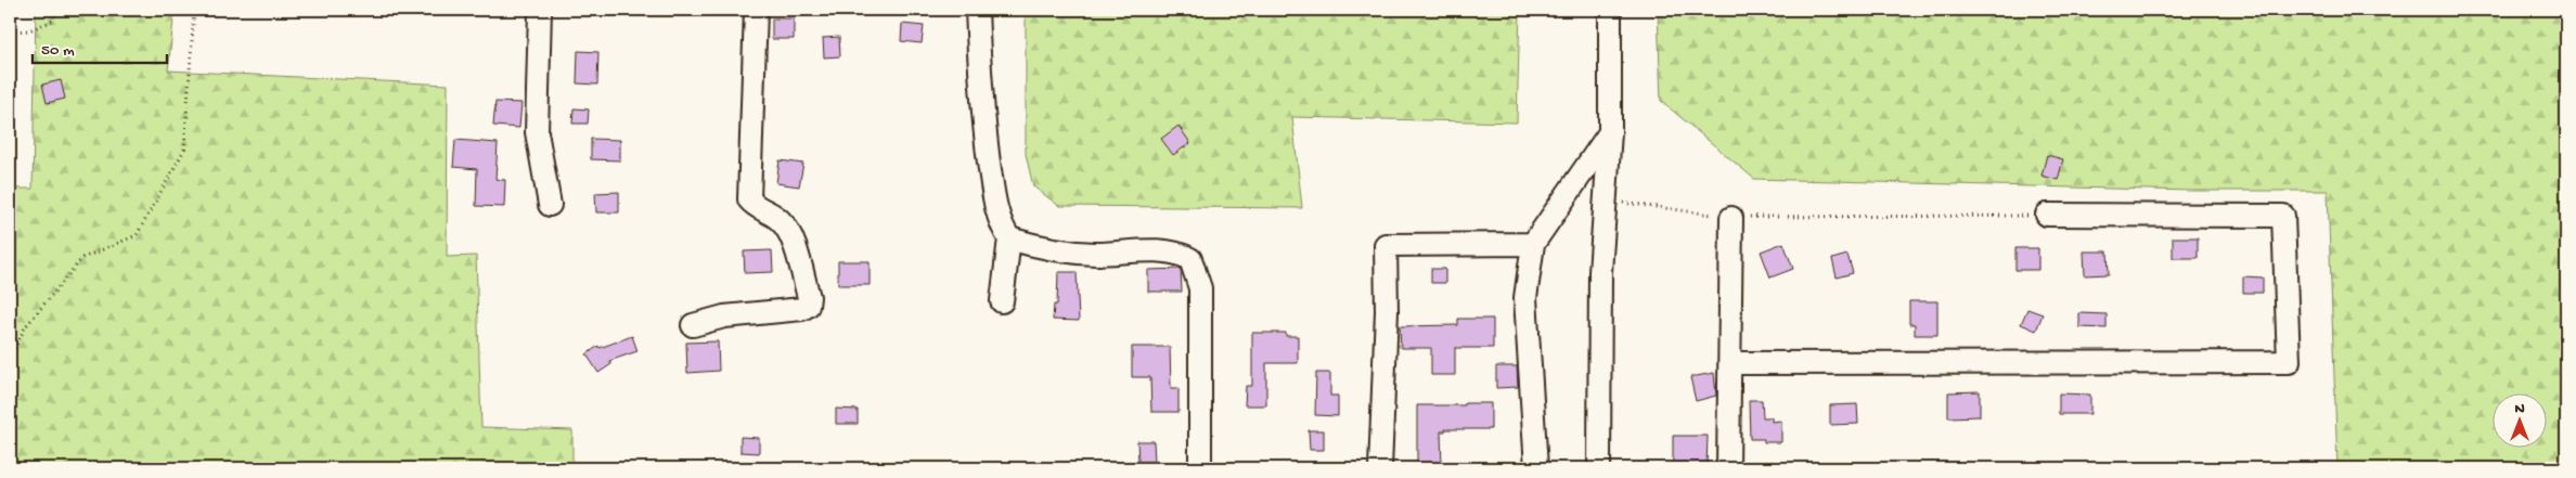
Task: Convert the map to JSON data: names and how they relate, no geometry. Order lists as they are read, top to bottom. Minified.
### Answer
{"scale_bar":"50 m","north":"top"}
